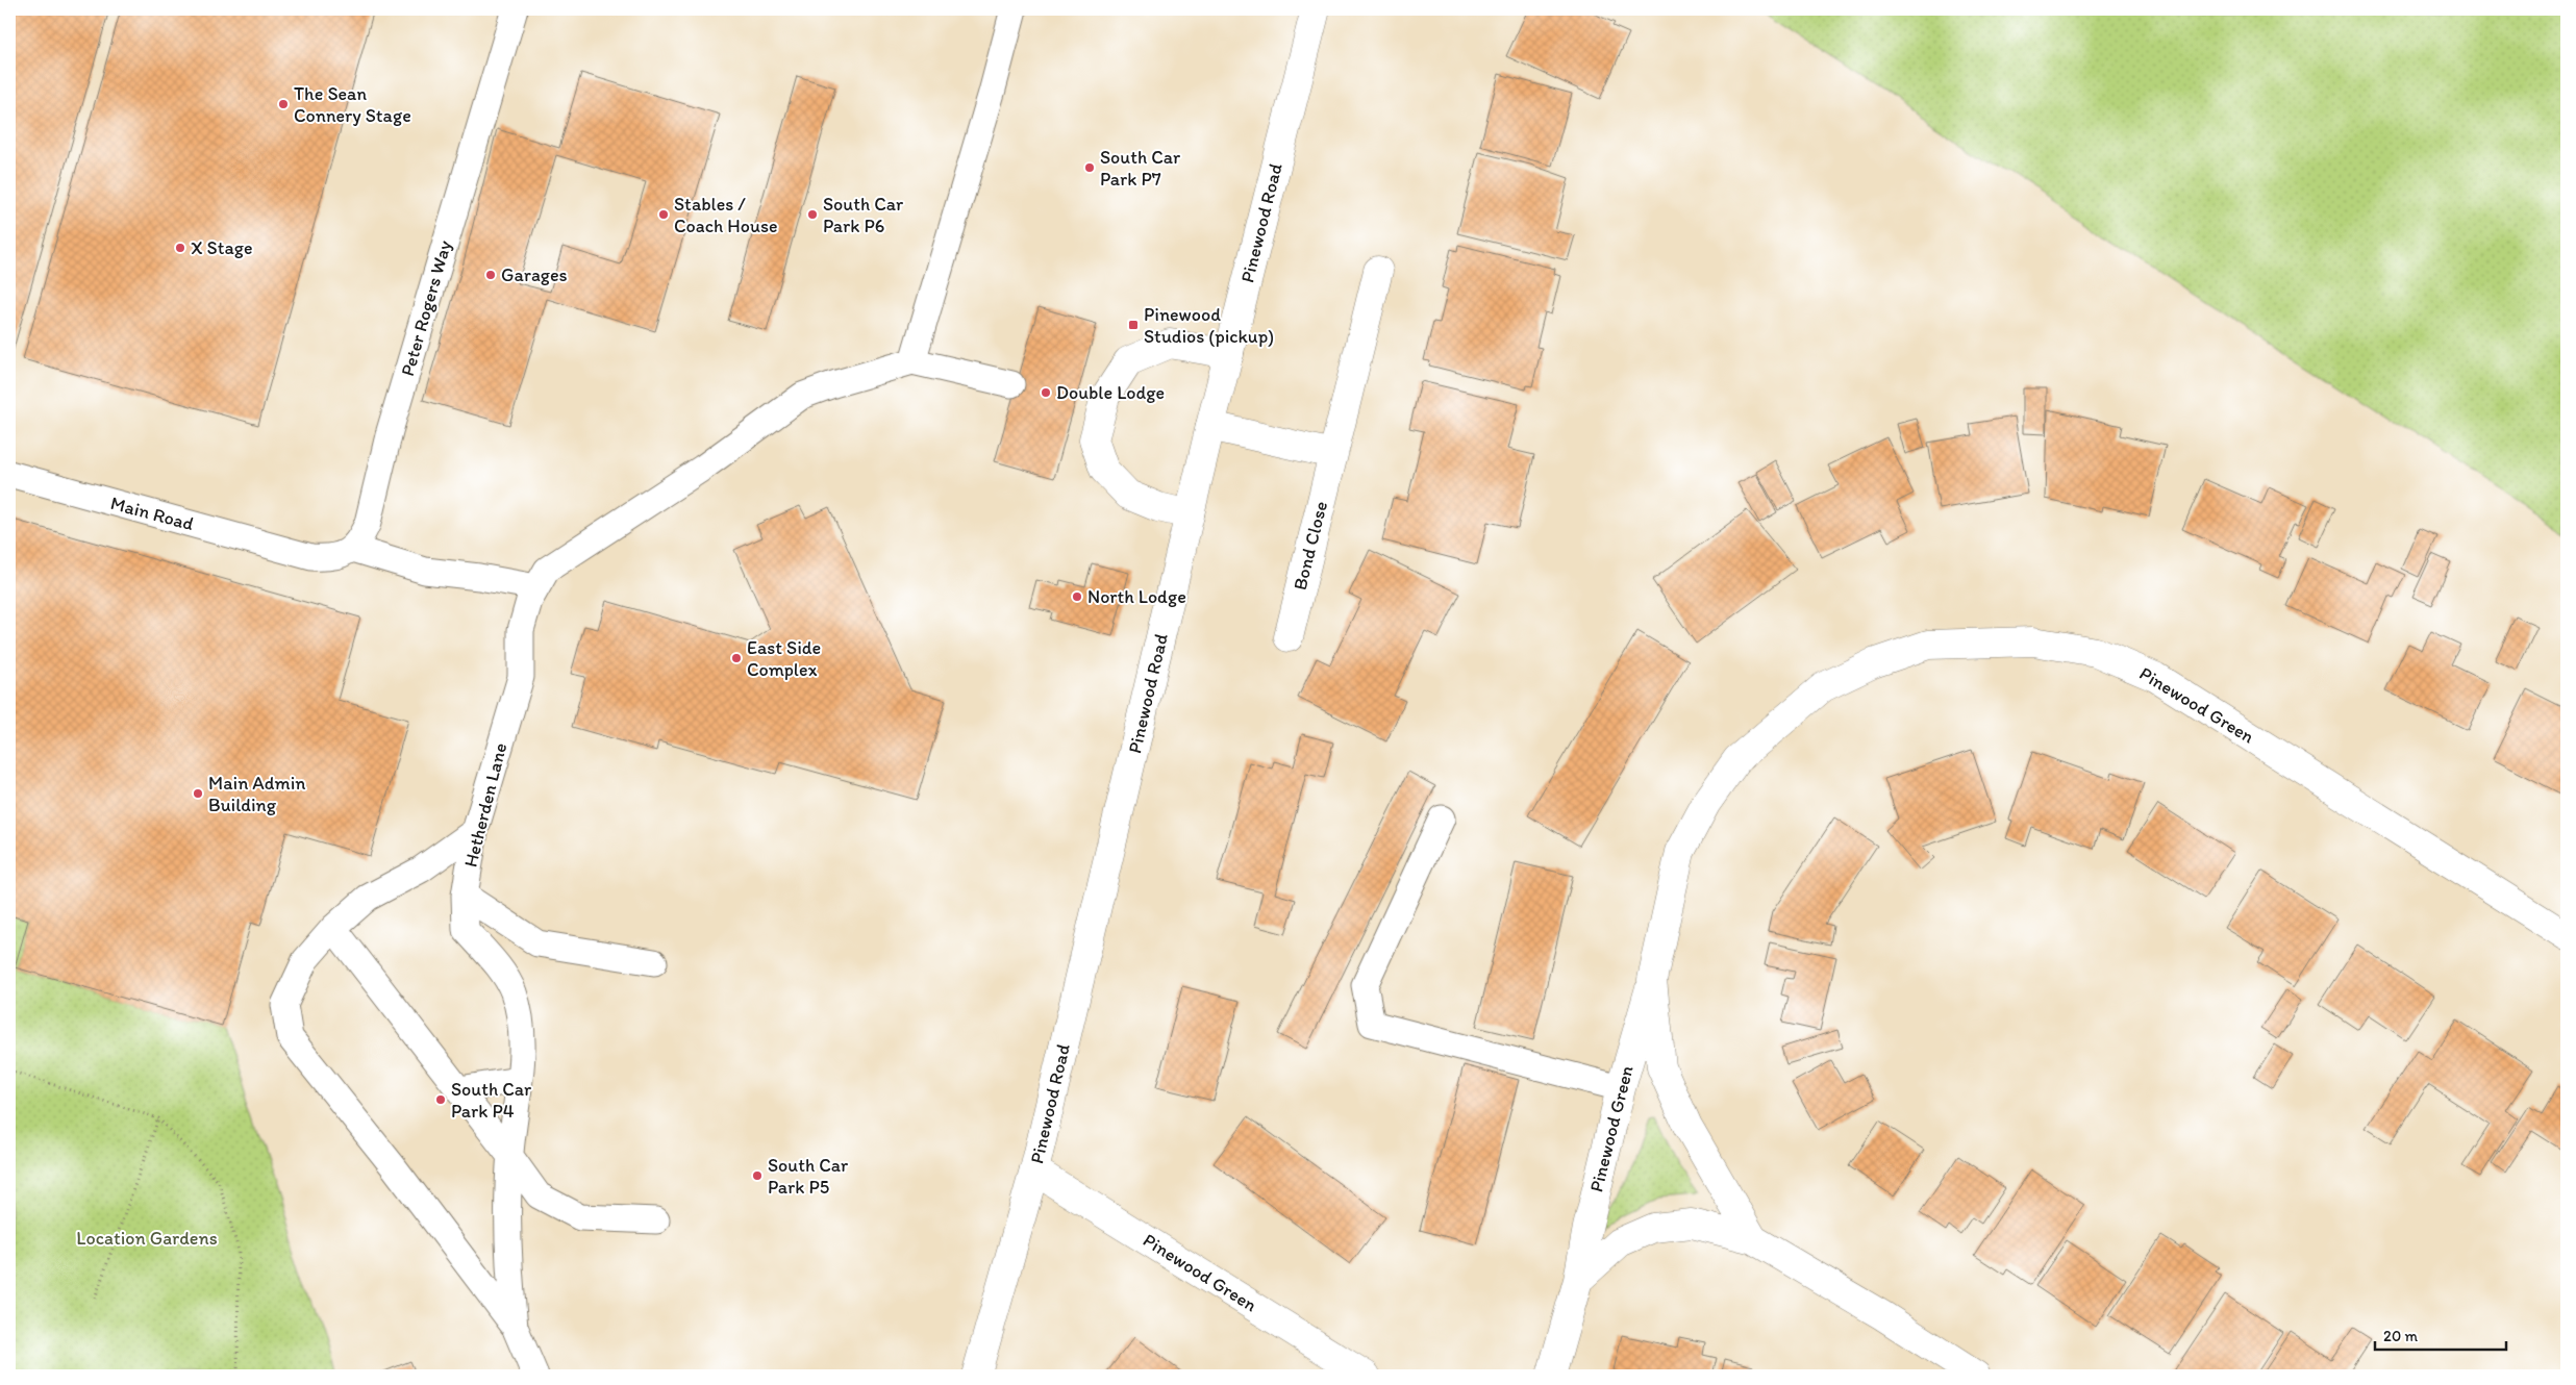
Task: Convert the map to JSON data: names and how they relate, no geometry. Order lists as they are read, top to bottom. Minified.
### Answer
{"streets":{"street":["Pinewood Road","Bond Close","Pinewood Green"],"lane":["Peter Rogers Way","Main Road","Hetherden Lane"]},"crossings":[["Pinewood Road","Pinewood Green"],["Peter Rogers Way","Main Road"]],"parks":["Location Gardens"],"places":{"other":["The Sean Connery Stage","South Car Park P7","Stables / Coach House","South Car Park P6","X Stage","Garages","Double Lodge","North Lodge","East Side Complex","Main Admin Building","South Car Park P4","South Car Park P5"],"transit":["Pinewood Studios (pickup)"]},"scale_bar":"20 m"}
